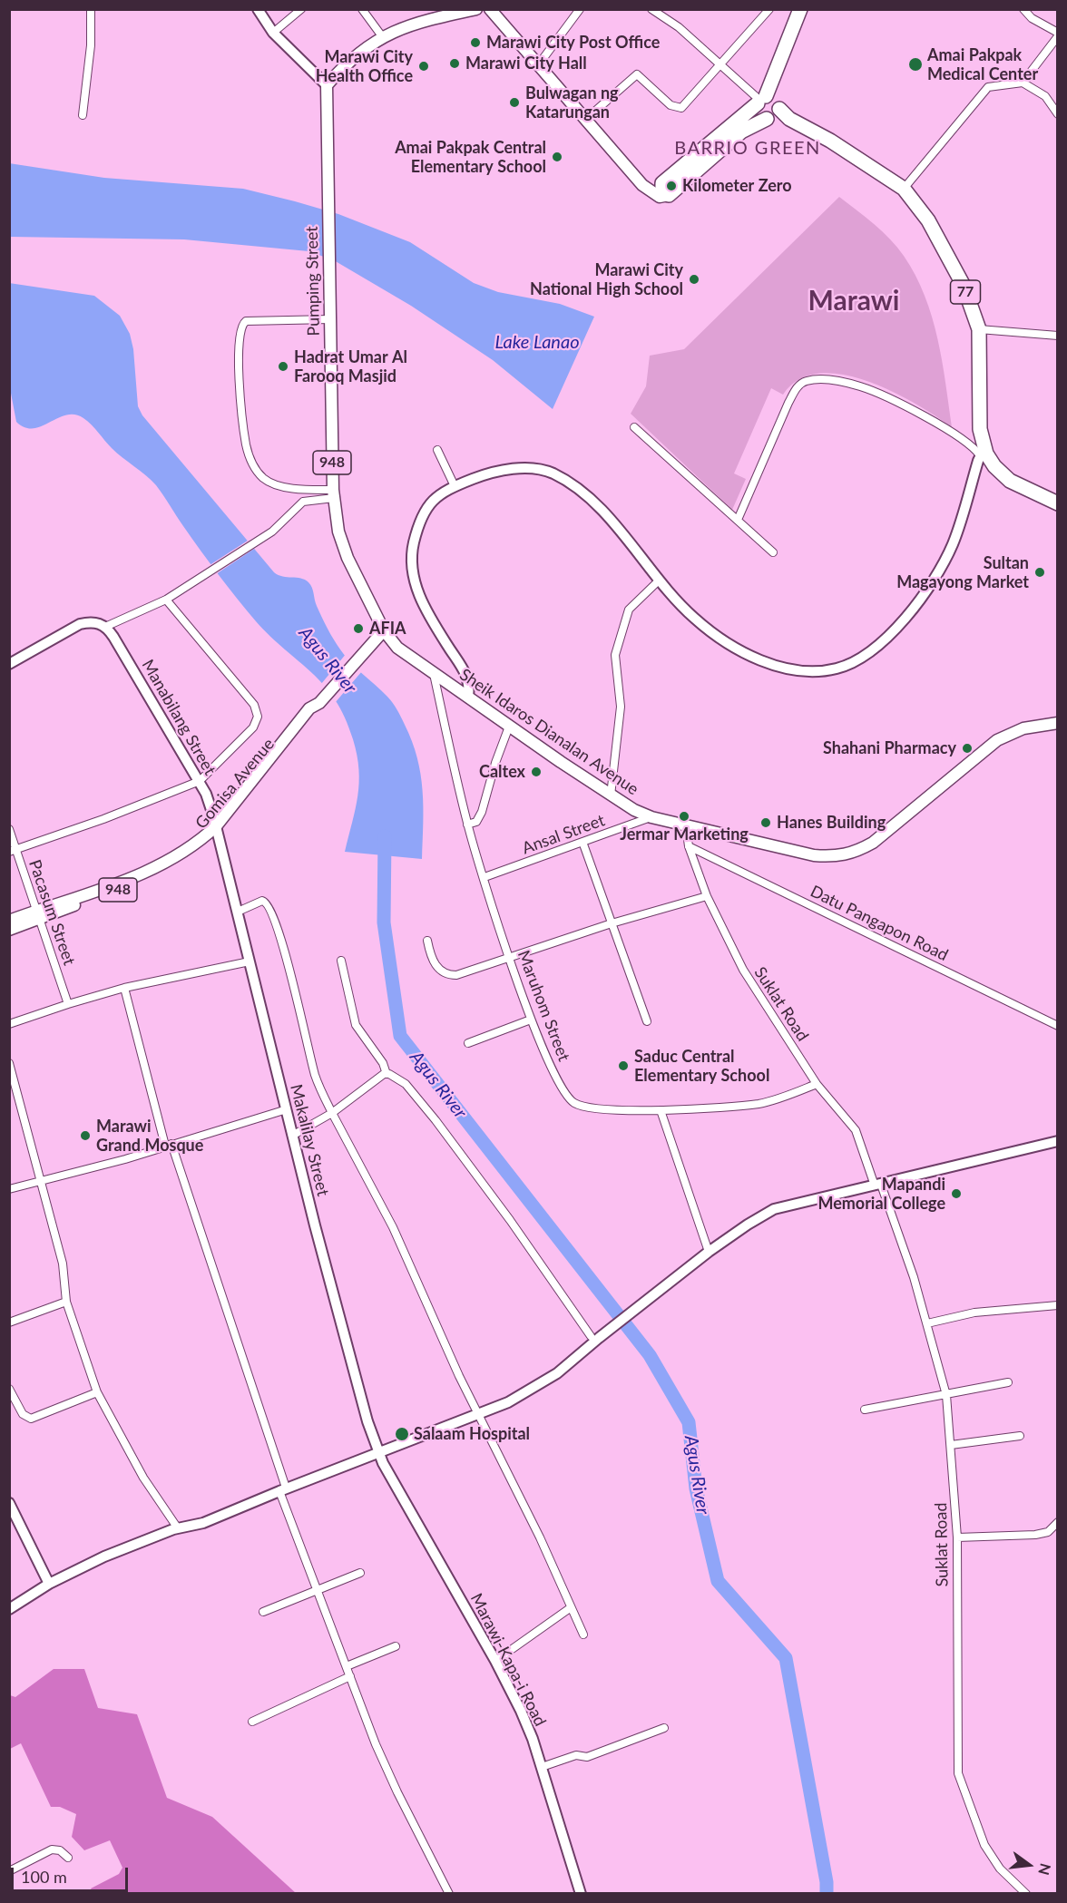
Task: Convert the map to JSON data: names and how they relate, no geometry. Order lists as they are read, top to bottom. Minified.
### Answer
{"streets":{"highway":["77"],"main road":["Pumping Street","948","Manabilang Street","Sheik Idaros Dianalan Avenue","Gomisa Avenue","Makalilay Street","Marawi-Kapa-i Road"],"street":["Ansal Street","Pacasum Street","Datu Pangapon Road","Suklat Road","Maruhom Street"]},"crossings":[["Pumping Street","Sheik Idaros Dianalan Avenue"],["Pumping Street","Gomisa Avenue"],["Manabilang Street","Gomisa Avenue"],["Manabilang Street","Makalilay Street"],["Sheik Idaros Dianalan Avenue","Gomisa Avenue"],["Sheik Idaros Dianalan Avenue","Ansal Street"],["Sheik Idaros Dianalan Avenue","Suklat Road"],["Sheik Idaros Dianalan Avenue","Maruhom Street"],["Gomisa Avenue","Pacasum Street"],["Gomisa Avenue","Makalilay Street"],["Ansal Street","Maruhom Street"],["Datu Pangapon Road","Suklat Road"],["Suklat Road","Maruhom Street"],["Makalilay Street","Marawi-Kapa-i Road"]],"districts":["BARRIO GREEN","Marawi"],"water":["Lake Lanao","Agus River"],"places":["Marawi City Post Office","Marawi City Hall","Amai Pakpak Medical Center","Marawi City Health Office","Bulwagan ng Katarungan","Amai Pakpak Central Elementary School","Kilometer Zero","Marawi City National High School","Hadrat Umar Al Farooq Masjid","Sultan Magayong Market","AFIA","Shahani Pharmacy","Caltex","Jermar Marketing","Hanes Building","Saduc Central Elementary School","Marawi Grand Mosque","Mapandi Memorial College","Salaam Hospital"],"scale_bar":"100 m","north":"right"}
